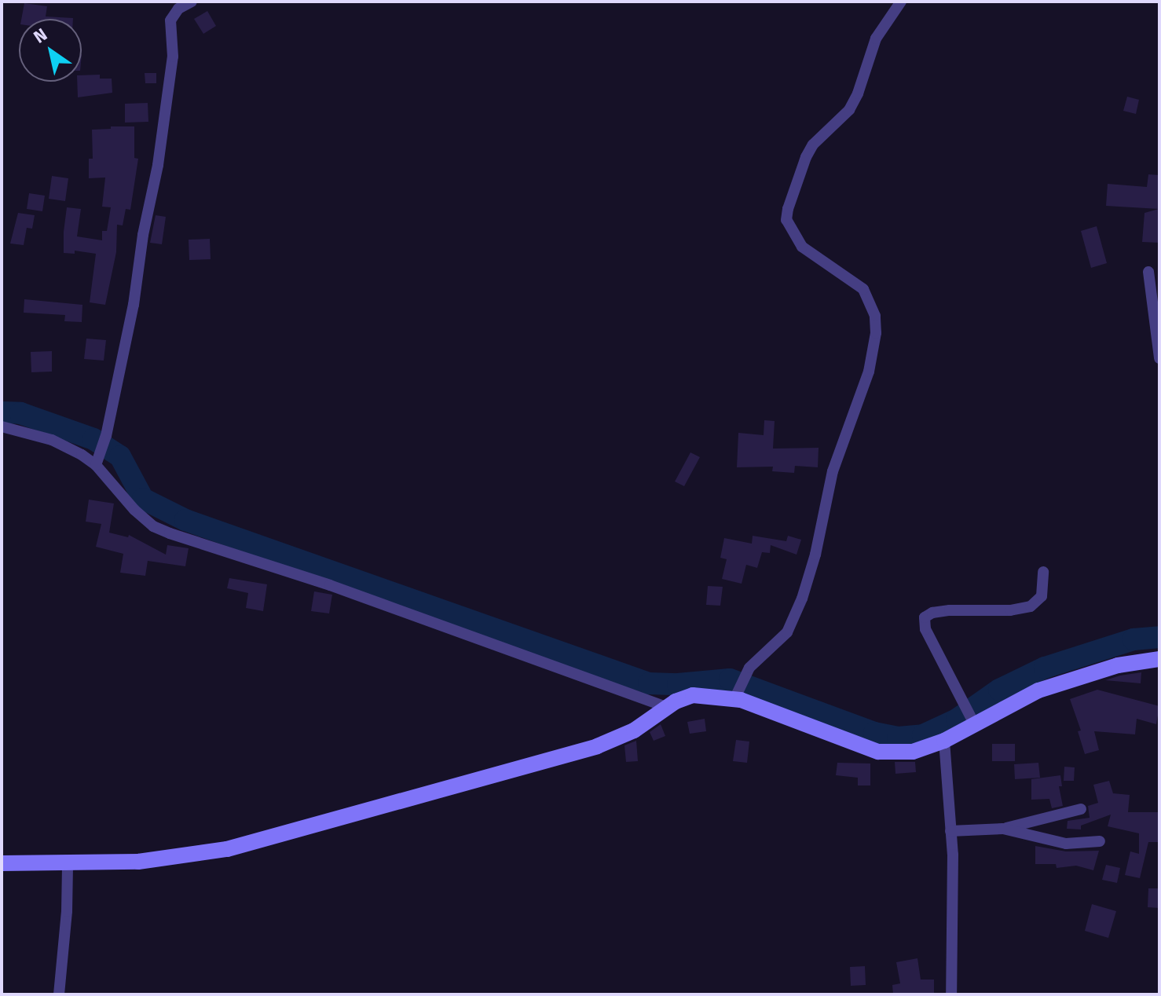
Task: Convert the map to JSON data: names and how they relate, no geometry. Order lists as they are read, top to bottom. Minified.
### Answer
{"north":"top left"}
